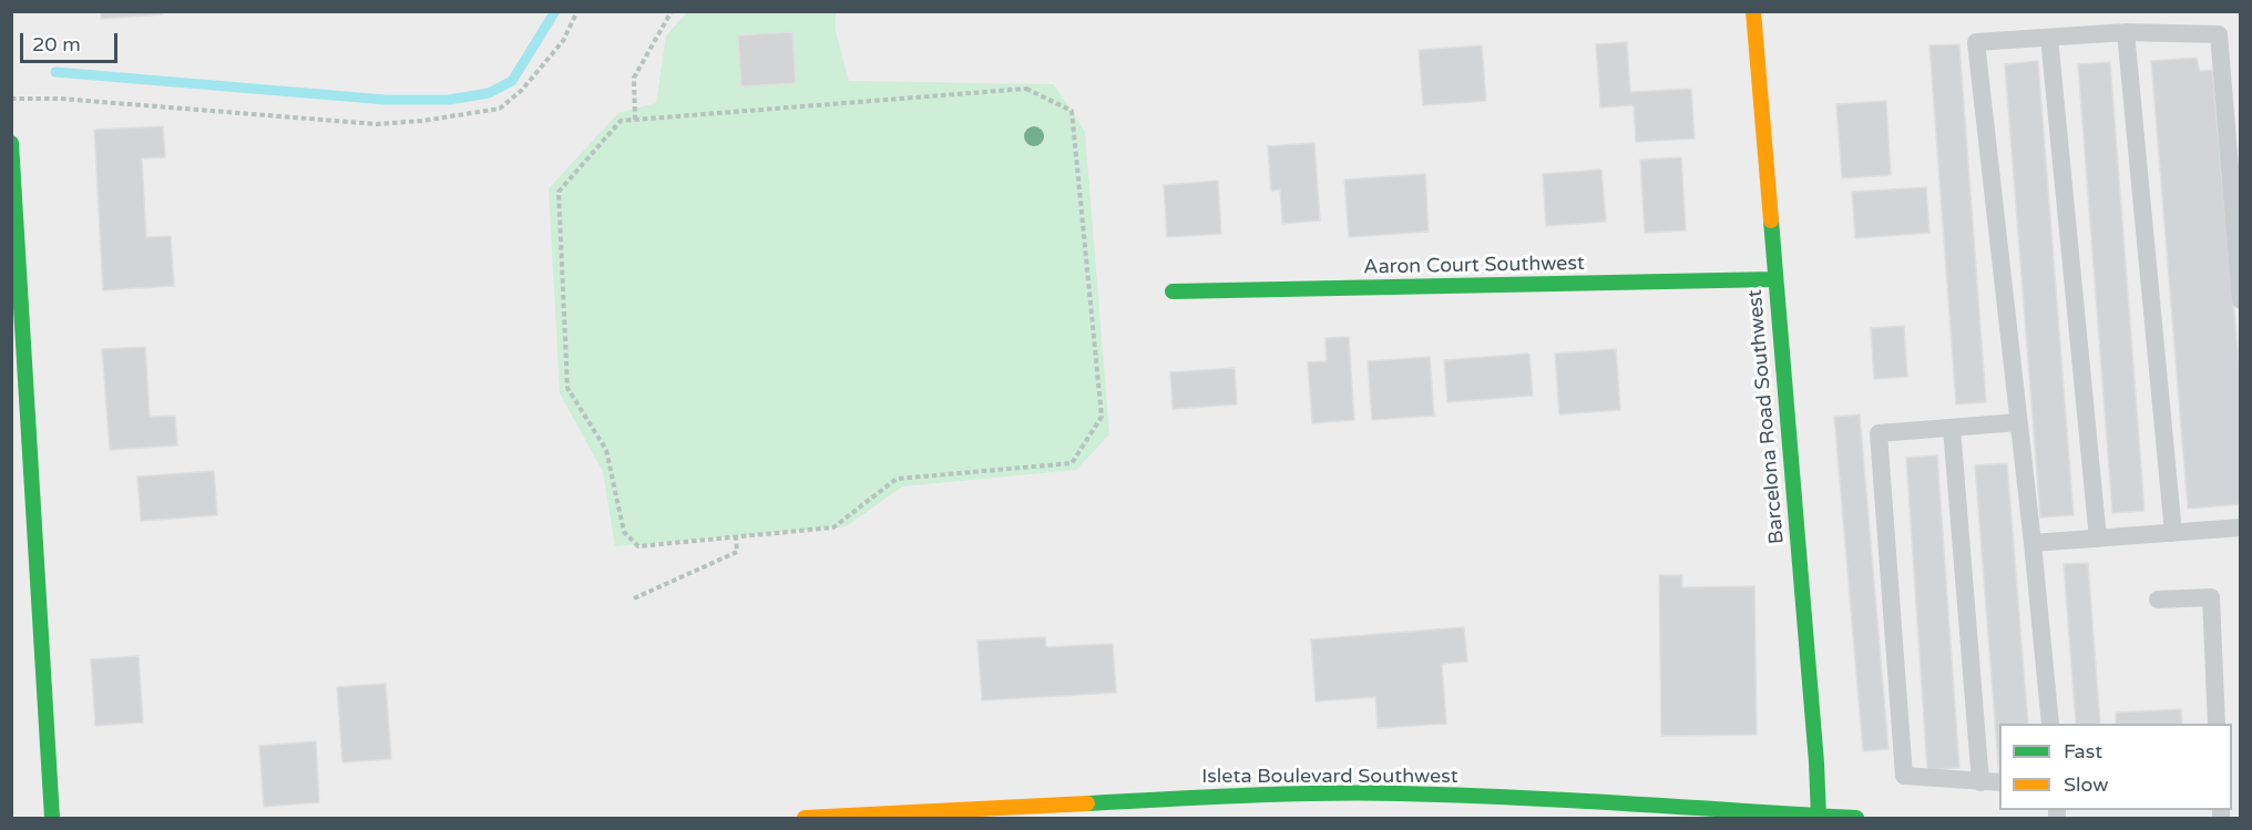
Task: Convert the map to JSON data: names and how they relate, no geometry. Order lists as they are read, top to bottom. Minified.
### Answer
{"streets":{"street":["Aaron Court Southwest","Barcelona Road Southwest","Isleta Boulevard Southwest"]},"crossings":[["Aaron Court Southwest","Barcelona Road Southwest"],["Barcelona Road Southwest","Isleta Boulevard Southwest"]],"legend":["Fast","Slow"],"scale_bar":"20 m"}
